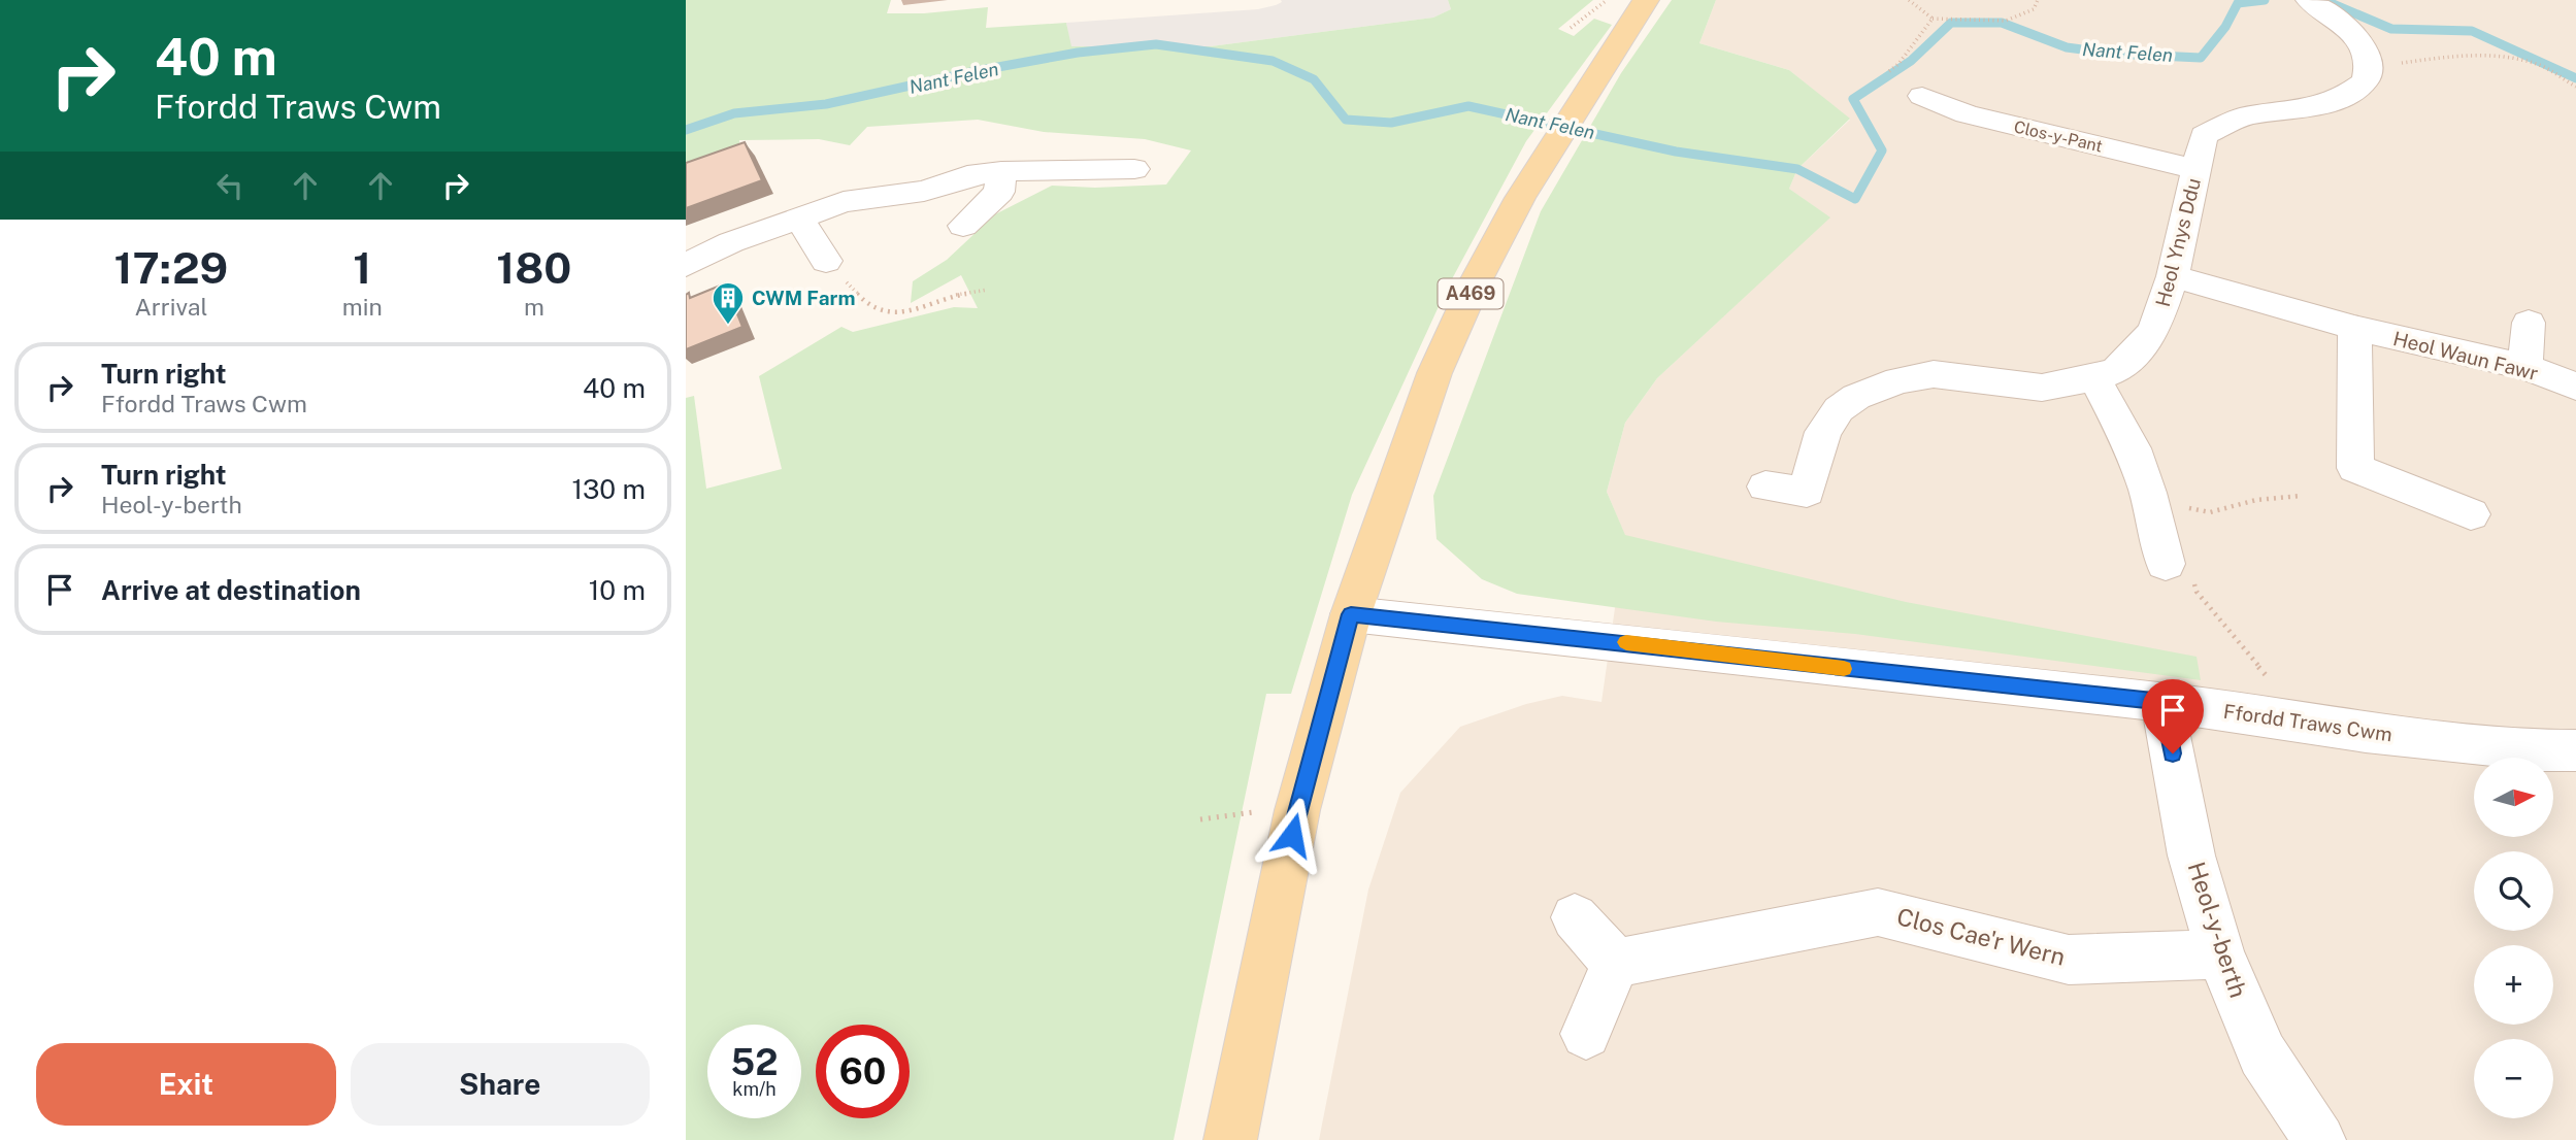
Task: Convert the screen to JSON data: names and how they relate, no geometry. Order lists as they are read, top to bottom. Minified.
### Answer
{"streets":{"main road":["A469"],"street":["Clos-y-Pant","Heol Ynys Ddu","Heol Waun Fawr","Ffordd Traws Cwm","Heol-y-berth","Clos Cae'r Wern"]},"crossings":[["Clos-y-Pant","Heol Ynys Ddu"],["Heol Ynys Ddu","Heol Waun Fawr"],["A469","Ffordd Traws Cwm"],["Ffordd Traws Cwm","Heol-y-berth"],["Heol-y-berth","Clos Cae'r Wern"]],"water":["Nant Felen"],"places":{"building":["CWM Farm"]},"north":"right","page":{"turn":["40 m","Ffordd Traws Cwm"],"eta":["17:29","Arrival","1","min","180","m"],"list":[{"name":"Turn right","note":"Ffordd Traws Cwm","value":"40 m"},{"name":"Turn right","note":"Heol-y-berth","value":"130 m"},{"name":"Arrive at destination","value":"10 m"}],"map_buttons":["+","−"],"speed":"52 km/h","limit":"60","buttons":["Exit","Share"]}}
